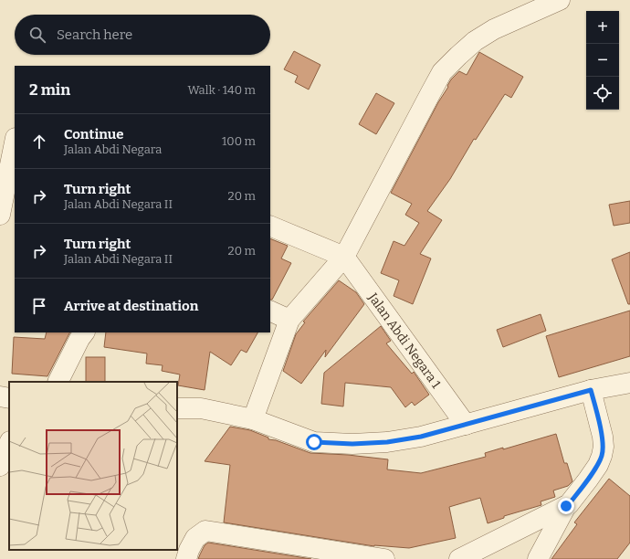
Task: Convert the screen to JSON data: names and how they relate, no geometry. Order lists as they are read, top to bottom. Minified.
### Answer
{"streets":{"street":["Jalan Abdi Negara 1"]},"page":{"map_buttons":["+","−"],"search":"Search here","heading":["2 min","Walk · 140 m"],"list":[["Continue","Jalan Abdi Negara","100 m"],["Turn right","Jalan Abdi Negara II","20 m"],["Turn right","Jalan Abdi Negara II","20 m"],"Arrive at destination"]}}
